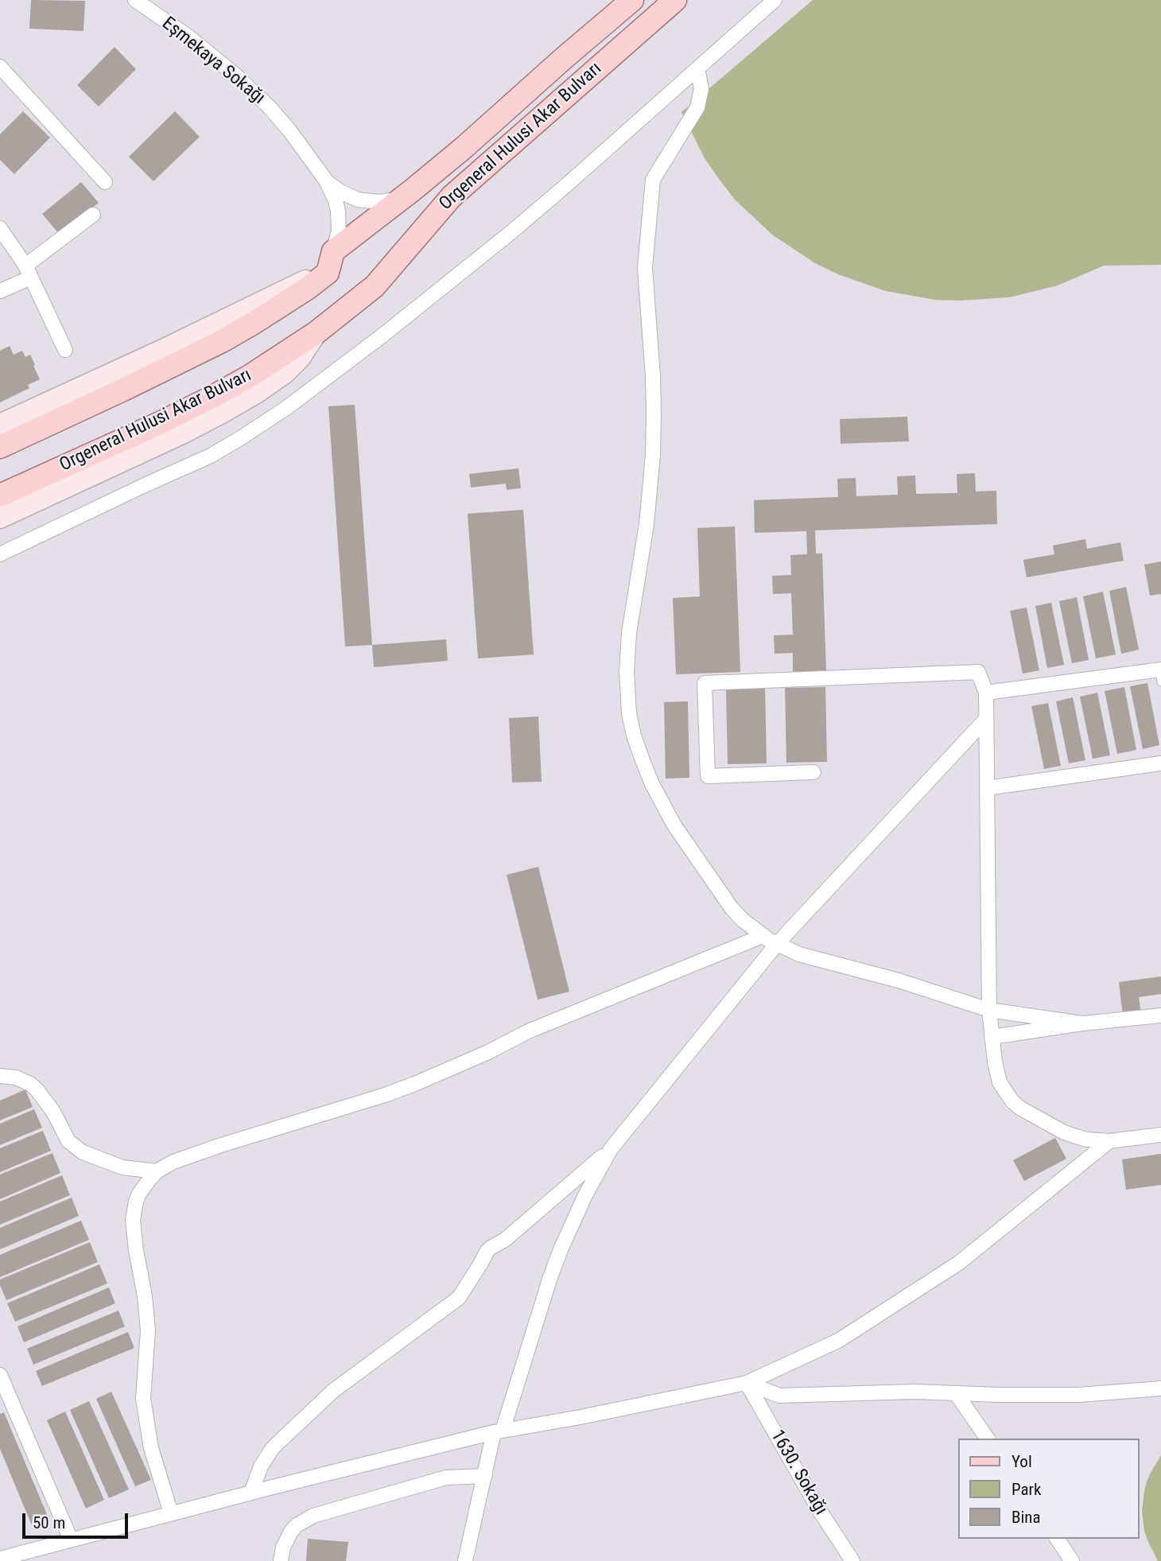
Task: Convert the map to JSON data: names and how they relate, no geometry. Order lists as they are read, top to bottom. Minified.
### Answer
{"streets":{"main road":["Orgeneral Hulusi Akar Bulvarı"],"street":["Eşmekaya Sokağı","1630. Sokağı"]},"legend":["Yol","Park","Bina"],"scale_bar":"50 m"}
